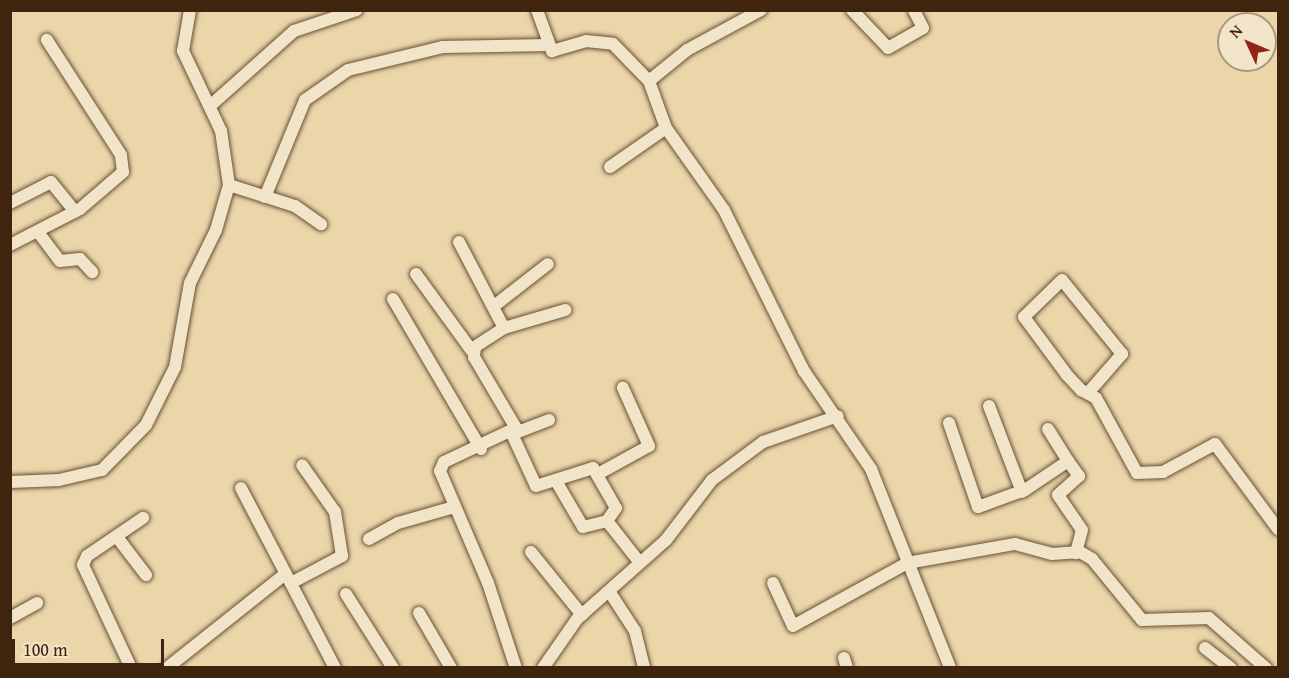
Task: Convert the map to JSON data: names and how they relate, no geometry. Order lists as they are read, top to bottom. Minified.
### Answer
{"scale_bar":"100 m","north":"top left"}
